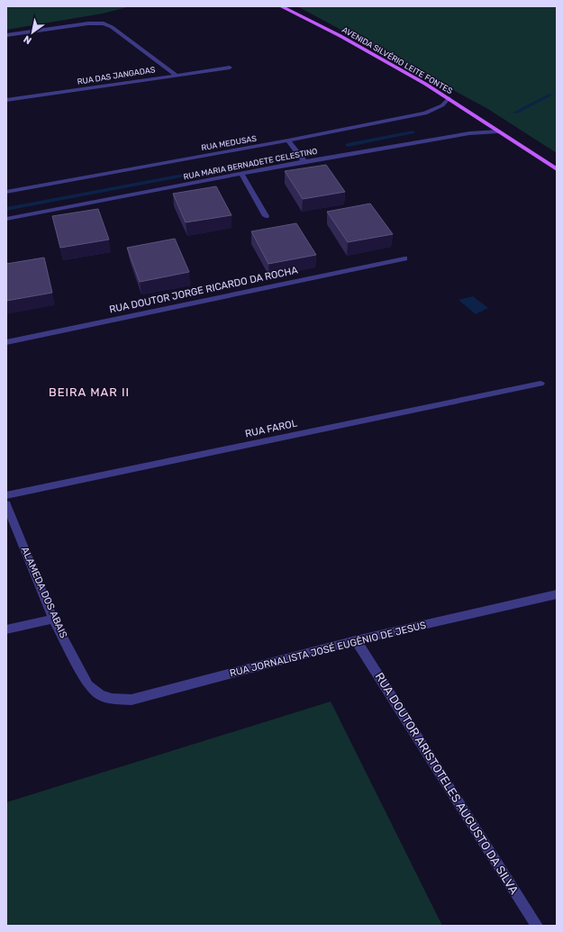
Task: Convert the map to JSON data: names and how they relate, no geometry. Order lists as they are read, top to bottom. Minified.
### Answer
{"streets":{"main road":["AVENIDA SILVÉRIO LEITE FONTES"],"street":["RUA DAS JANGADAS","RUA MEDUSAS","RUA MARIA BERNADETE CELESTINO","RUA DOUTOR JORGE RICARDO DA ROCHA","RUA FAROL","ALAMEDA DOS ABAIS","RUA JORNALISTA JOSÉ EUGÊNIO DE JESUS","RUA DOUTOR ARISTOTELES AUGUSTO DA SILVA"]},"crossings":[["AVENIDA SILVÉRIO LEITE FONTES","RUA MEDUSAS"],["AVENIDA SILVÉRIO LEITE FONTES","RUA MARIA BERNADETE CELESTINO"],["ALAMEDA DOS ABAIS","RUA JORNALISTA JOSÉ EUGÊNIO DE JESUS"],["RUA JORNALISTA JOSÉ EUGÊNIO DE JESUS","RUA DOUTOR ARISTOTELES AUGUSTO DA SILVA"]],"districts":["BEIRA MAR II"],"north":"bottom left"}
